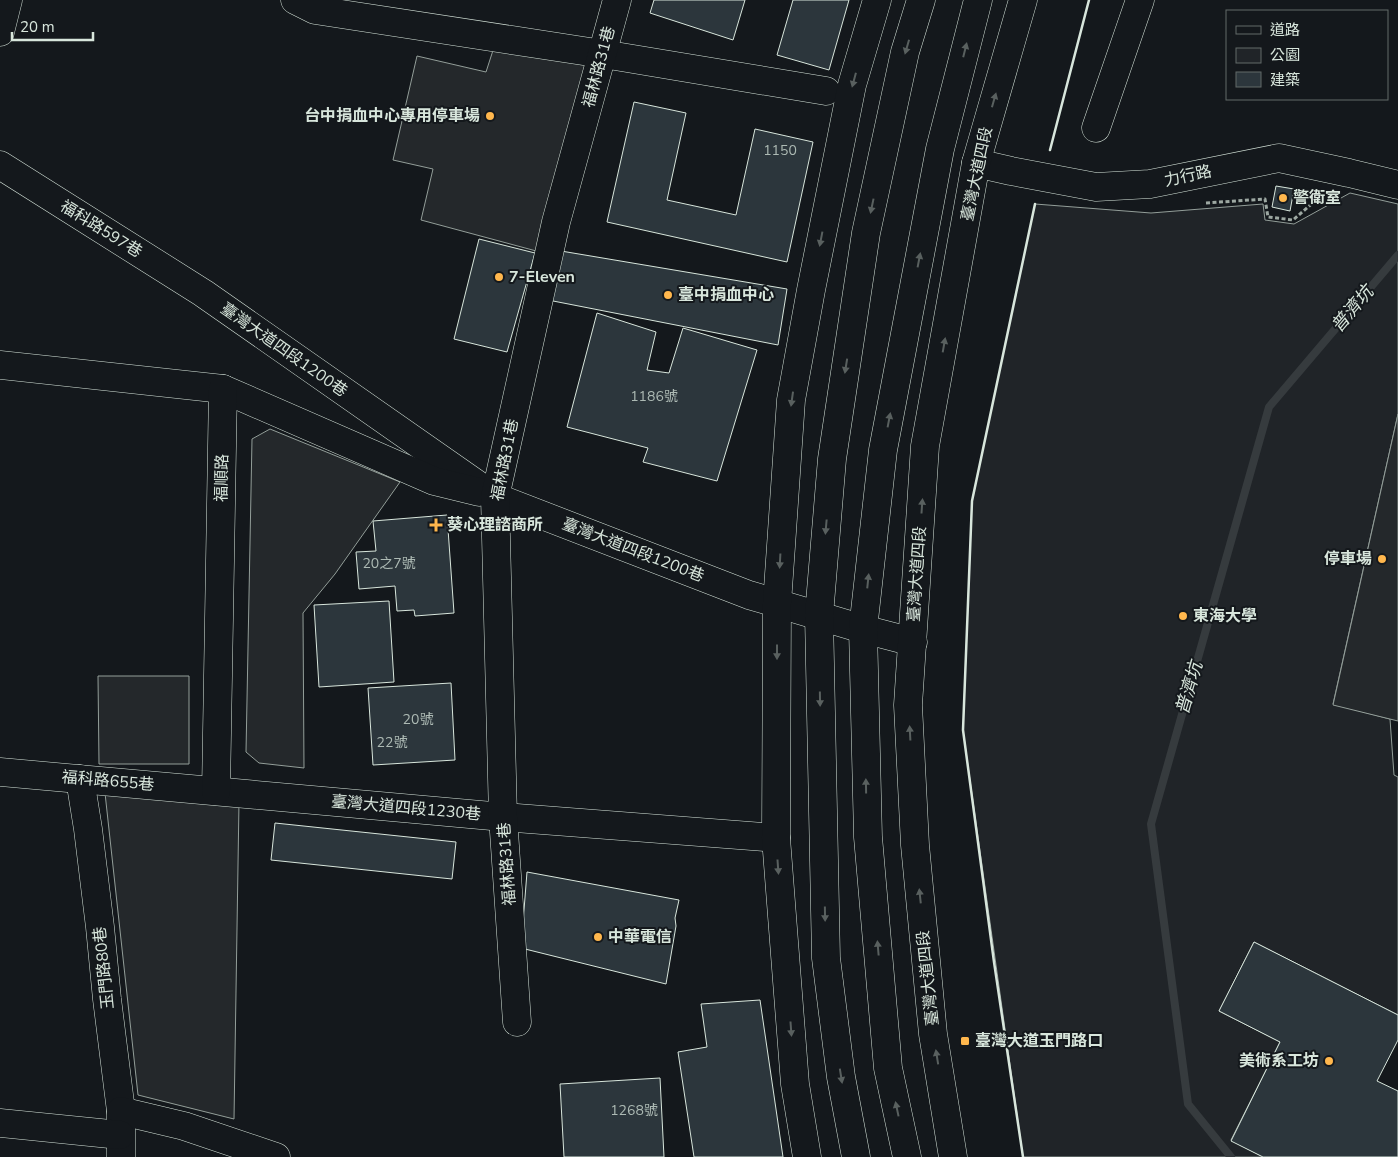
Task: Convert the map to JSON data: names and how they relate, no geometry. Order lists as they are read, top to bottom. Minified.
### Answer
{"streets":{"street":["福林路31巷","臺灣大道四段","力行路","福科路597巷","臺灣大道四段1200巷","福順路","福科路655巷","臺灣大道四段1230巷","玉門路80巷"]},"crossings":[["福林路31巷","臺灣大道四段1200巷"],["福林路31巷","臺灣大道四段1230巷"],["臺灣大道四段","力行路"],["臺灣大道四段","臺灣大道四段1200巷"],["福科路597巷","臺灣大道四段1200巷"],["福順路","福科路655巷"],["福順路","臺灣大道四段1230巷"],["福科路655巷","臺灣大道四段1230巷"],["福科路655巷","玉門路80巷"]],"water":["普濟坑"],"places":{"other":["台中捐血中心專用停車場","警衛室","7-Eleven","臺中捐血中心","停車場","東海大學","中華電信","美術系工坊"],"health":["葵心理諮商所"],"transit":["臺灣大道玉門路口"]},"house_numbers":["1150","1186號","20之7號","20號","22號","1268號"],"legend":["道路","公園","建築"],"scale_bar":"20 m"}
